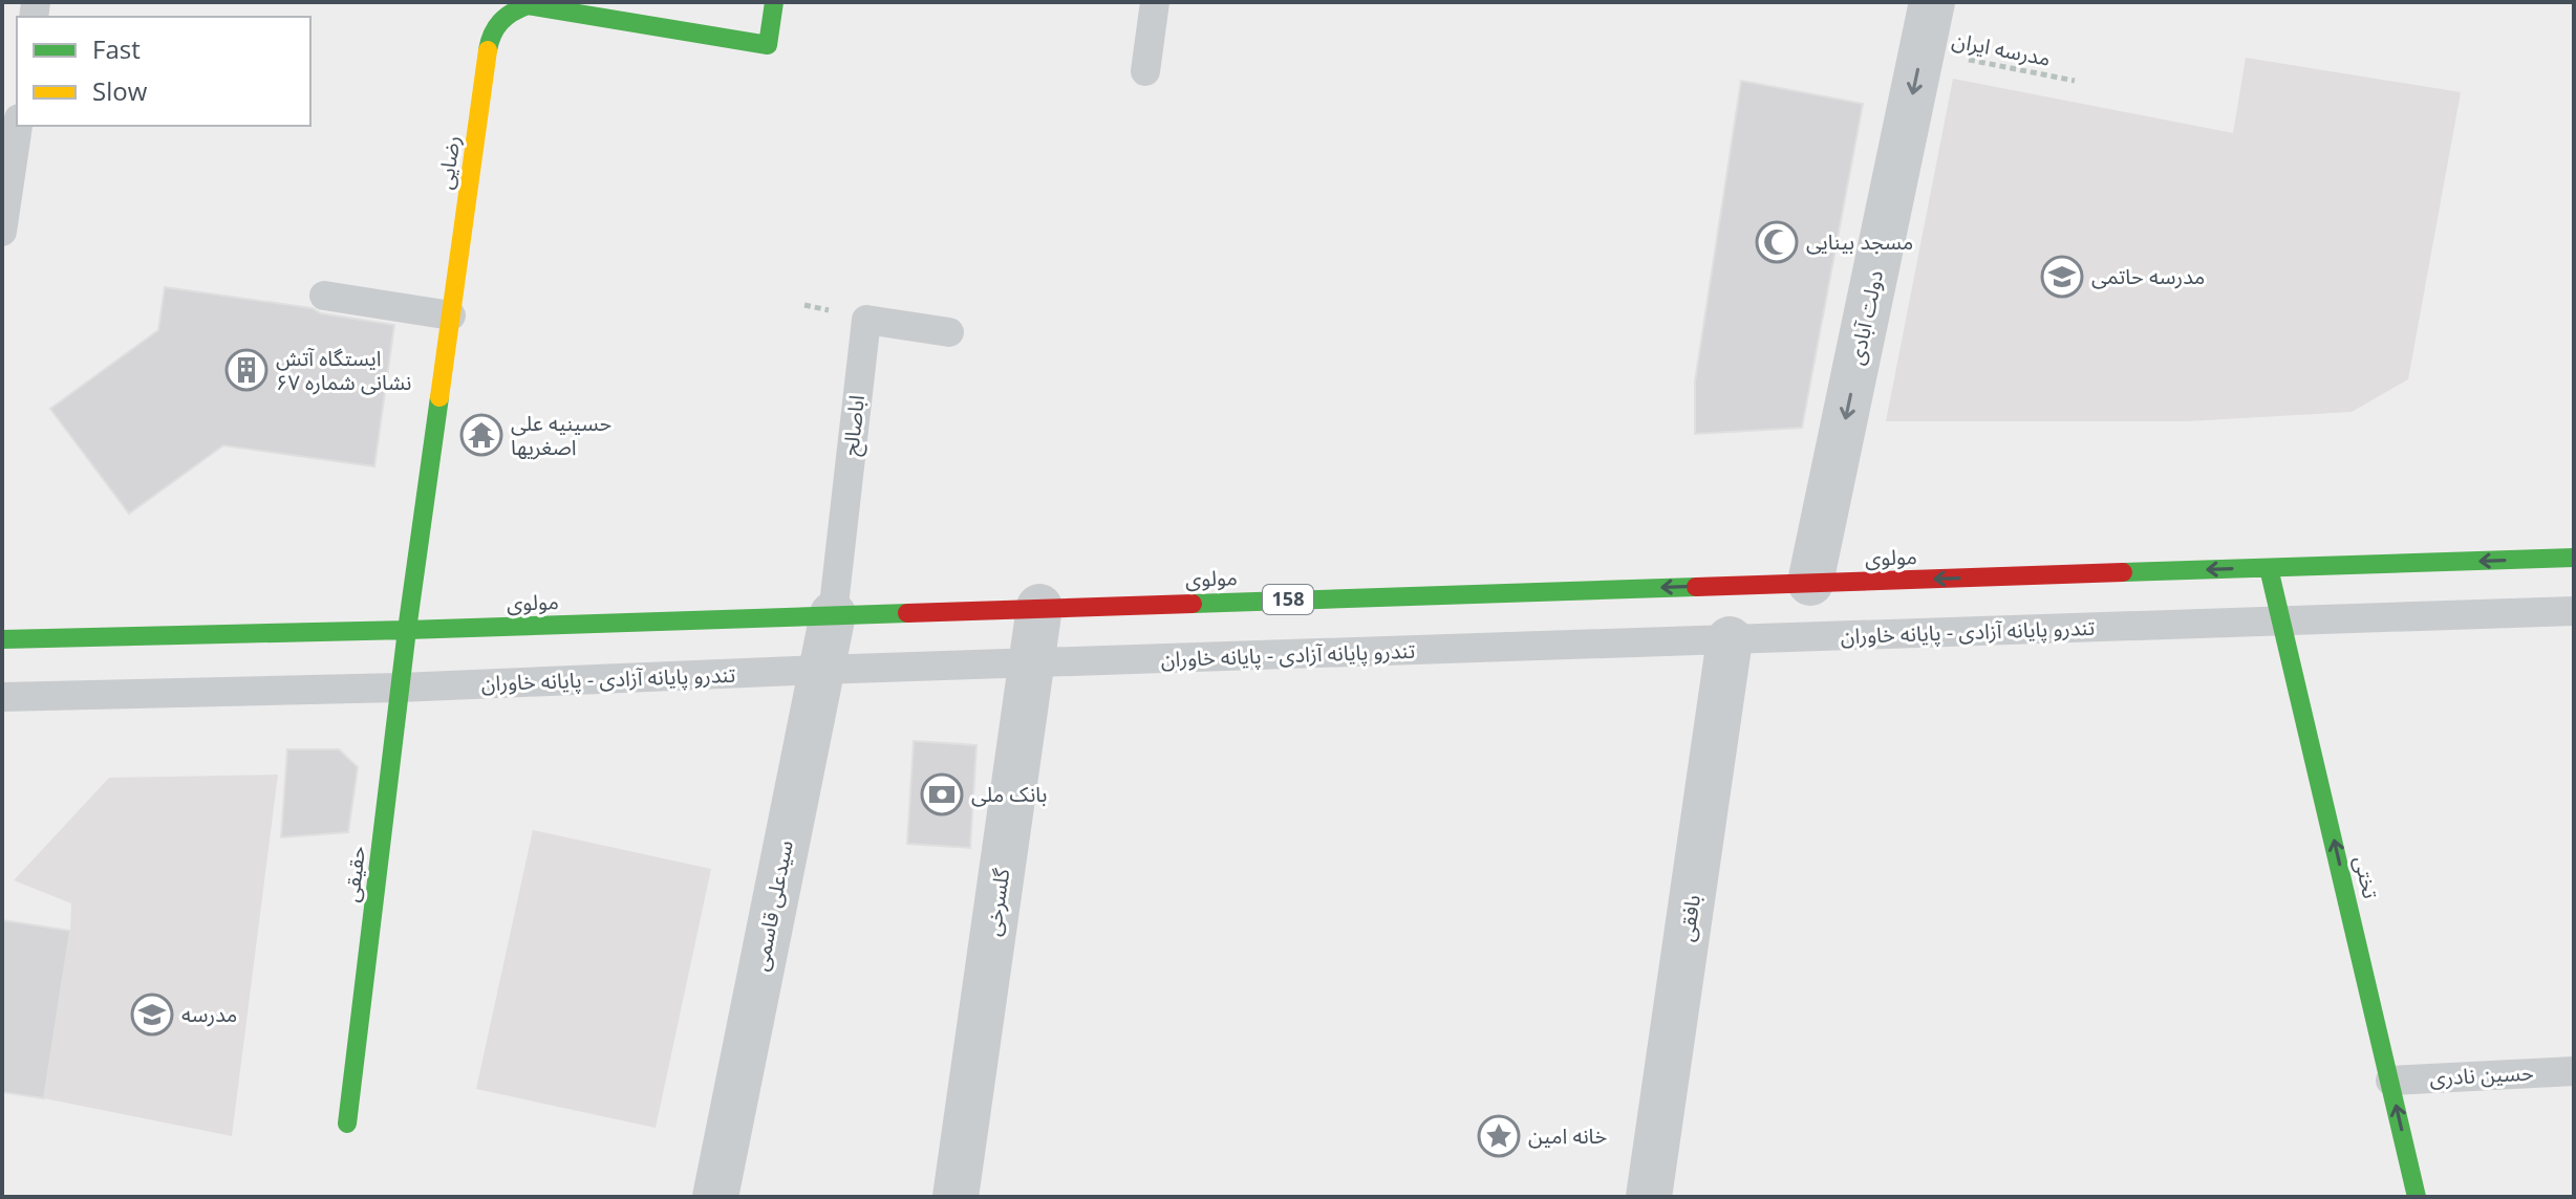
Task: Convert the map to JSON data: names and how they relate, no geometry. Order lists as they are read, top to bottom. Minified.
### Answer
{"streets":{"main road":["رضایی","مولوی","158","حقیقی","تختی"],"street":["دولت آبادی","گلسرخی","سیدعلی قاسمی","بافقی"],"lane":["اباصالح","تندرو پایانه آزادی - پایانه خاوران","حسین نادری"],"path":["مدرسه ایران"]},"crossings":[["مدرسه ایران","دولت آبادی"],["رضایی","مولوی"],["رضایی","حقیقی"],["دولت آبادی","مولوی"],["اباصالح","مولوی"],["اباصالح","سیدعلی قاسمی"],["مولوی","حقیقی"],["مولوی","تختی"],["مولوی","گلسرخی"],["مولوی","سیدعلی قاسمی"],["تندرو پایانه آزادی - پایانه خاوران","حقیقی"],["تندرو پایانه آزادی - پایانه خاوران","تختی"],["تندرو پایانه آزادی - پایانه خاوران","گلسرخی"],["تندرو پایانه آزادی - پایانه خاوران","سیدعلی قاسمی"],["تندرو پایانه آزادی - پایانه خاوران","بافقی"],["تختی","حسین نادری"]],"one_way":["دولت آبادی","مولوی","تختی"],"places":{"mosque":["مسجد بینایی"],"school or university":["مدرسه حاتمی","مدرسه"],"building":["ایستگاه آتش نشانی شماره ۶۷"],"temple":["حسینیه علی اصغریها"],"bank":["بانک ملی"],"place":["خانه امین"]},"legend":["Fast","Slow"]}
